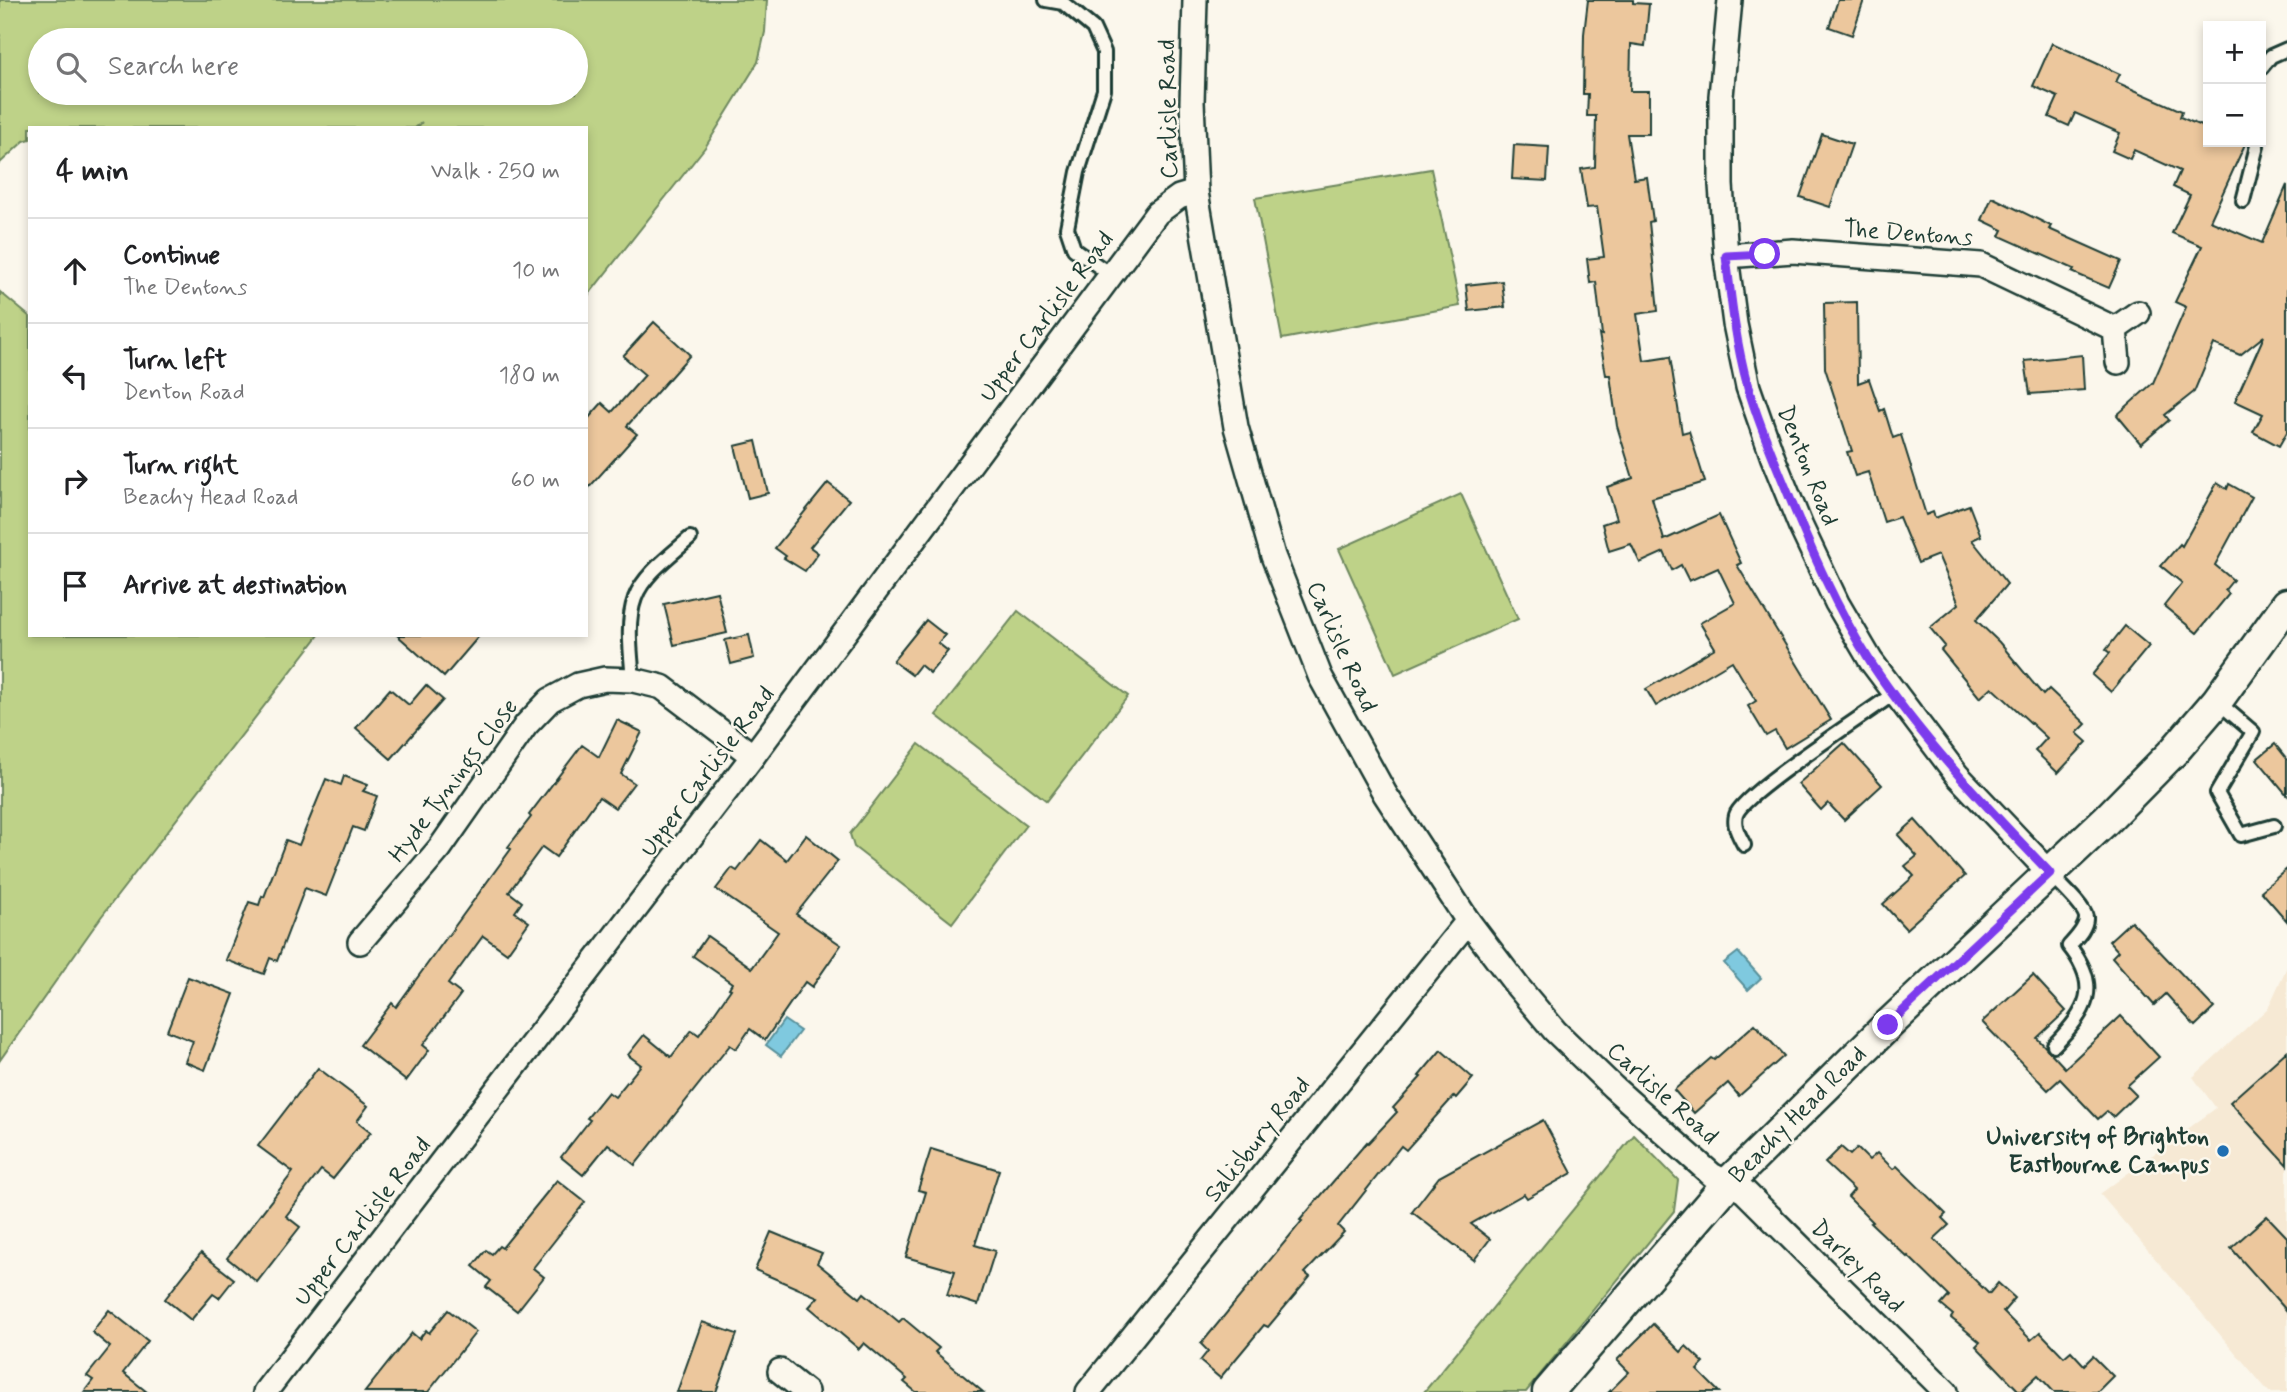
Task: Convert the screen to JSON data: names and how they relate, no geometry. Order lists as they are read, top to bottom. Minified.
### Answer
{"streets":{"street":["Carlisle Road","The Dentons","Upper Carlisle Road","Denton Road","Hyde Tynings Close","Beachy Head Road","Salisbury Road","Darley Road"]},"crossings":[["Carlisle Road","Upper Carlisle Road"],["Carlisle Road","Beachy Head Road"],["Carlisle Road","Salisbury Road"],["Carlisle Road","Darley Road"],["The Dentons","Denton Road"],["Upper Carlisle Road","Hyde Tynings Close"],["Denton Road","Beachy Head Road"],["Beachy Head Road","Darley Road"]],"places":["University of Brighton Eastbourne Campus"],"page":{"map_buttons":["+","−"],"search":"Search here","heading":["4 min","Walk · 250 m"],"list":[["Continue","The Dentons","10 m"],["Turn left","Denton Road","180 m"],["Turn right","Beachy Head Road","60 m"],"Arrive at destination"]}}
